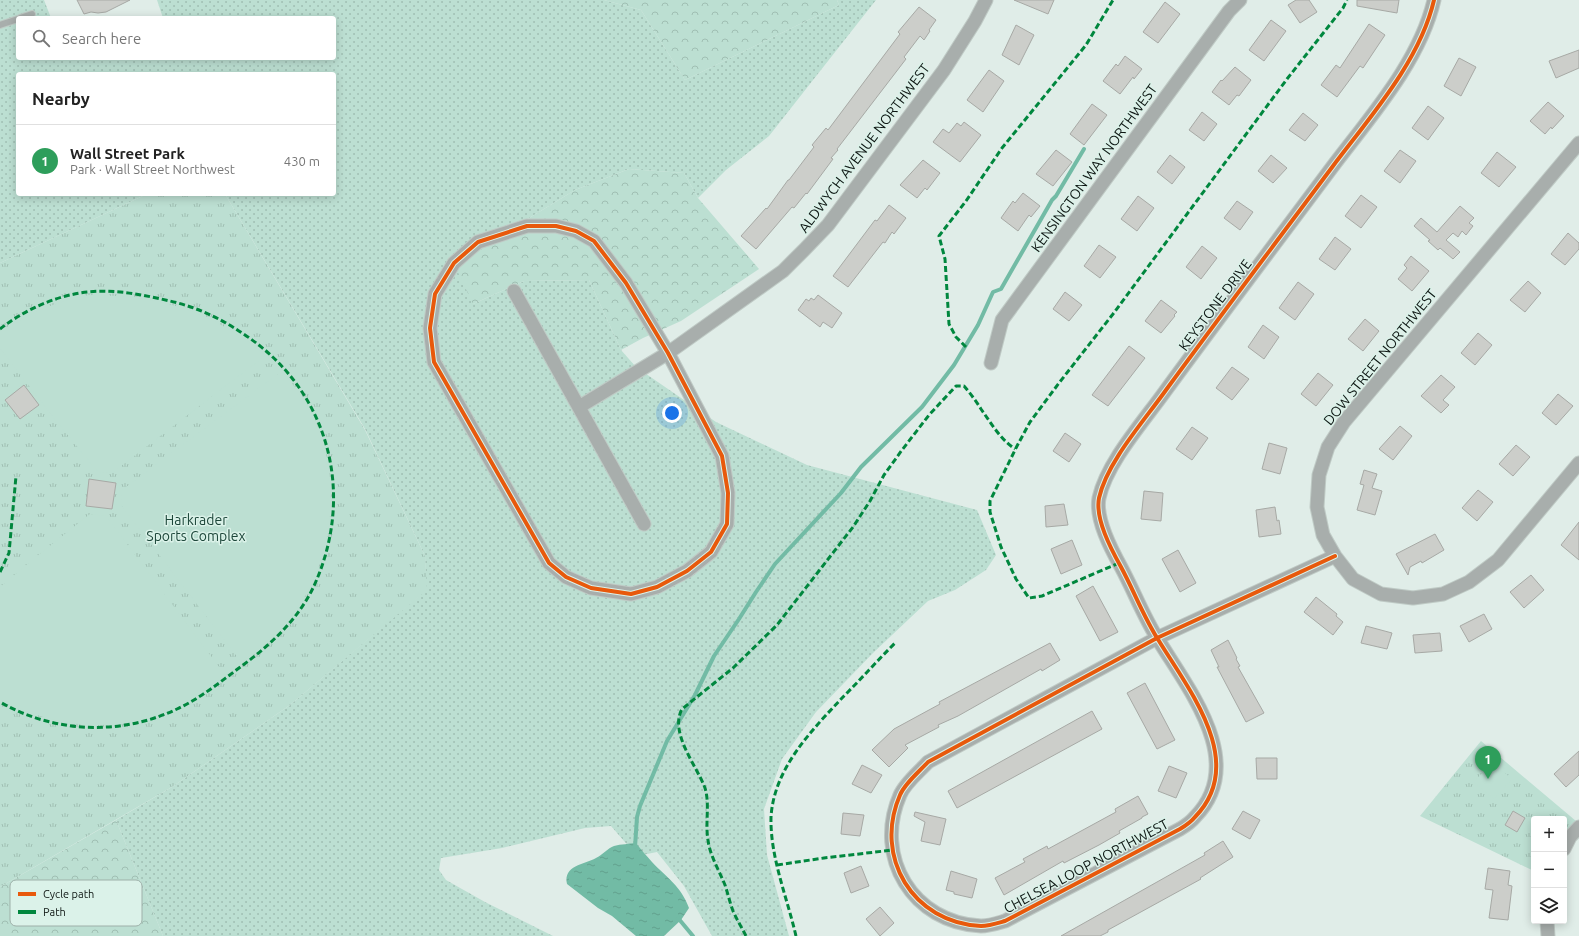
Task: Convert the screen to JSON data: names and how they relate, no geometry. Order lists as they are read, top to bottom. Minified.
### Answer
{"streets":{"street":["ALDWYCH AVENUE NORTHWEST","KENSINGTON WAY NORTHWEST","KEYSTONE DRIVE","DOW STREET NORTHWEST","CHELSEA LOOP NORTHWEST"]},"crossings":[["KEYSTONE DRIVE","CHELSEA LOOP NORTHWEST"]],"parks":["Harkrader Sports Complex"],"legend":["Cycle path","Path"],"page":{"search":"Search here","heading":"Nearby","list":[{"mark":"1","name":"Wall Street Park","note":"Park · Wall Street Northwest","value":"430 m"}],"pins":"1","map_buttons":["+","−"]}}
